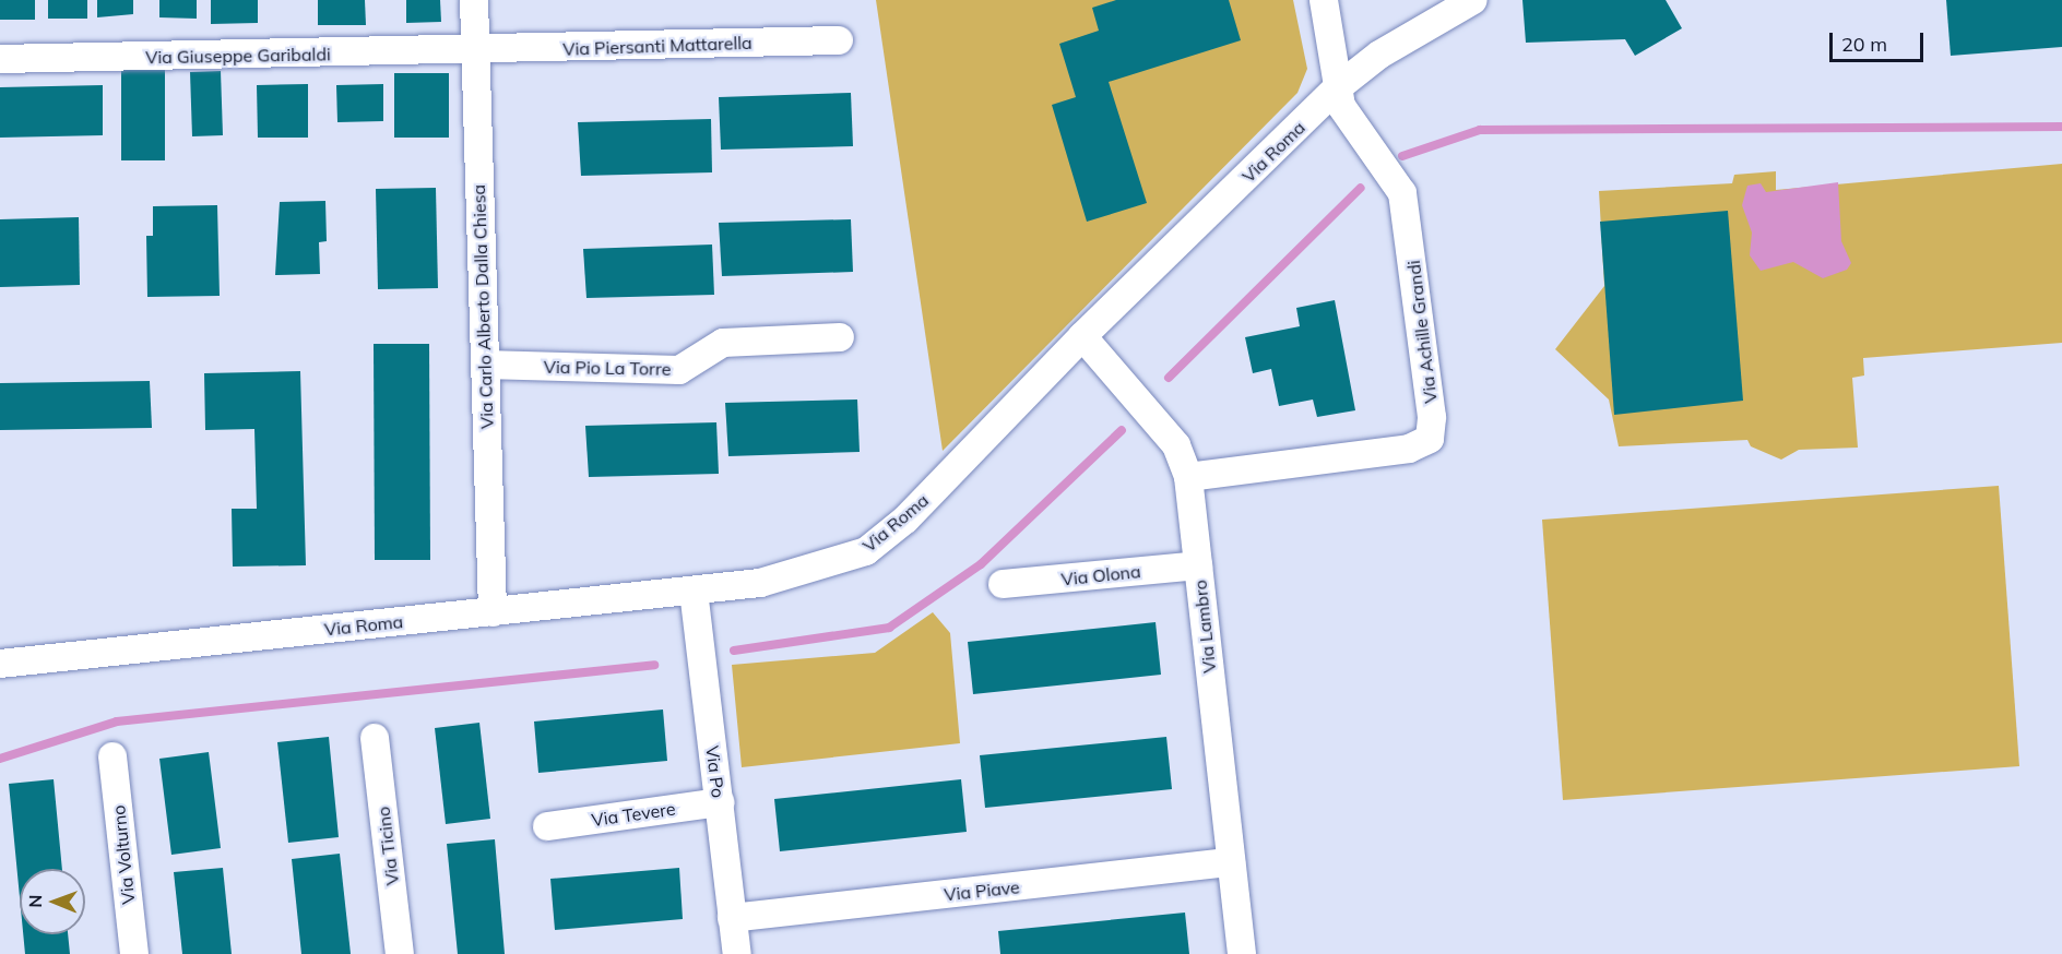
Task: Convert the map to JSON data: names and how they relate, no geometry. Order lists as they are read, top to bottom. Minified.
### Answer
{"streets":{"street":["Via Piersanti Mattarella","Via Giuseppe Garibaldi","Via Roma","Via Carlo Alberto Dalla Chiesa","Via Achille Grandi","Via Pio La Torre","Via Olona","Via Lambro","Via Po","Via Tevere","Via Ticino","Via Volturno","Via Piave"]},"crossings":[["Via Piersanti Mattarella","Via Giuseppe Garibaldi"],["Via Piersanti Mattarella","Via Carlo Alberto Dalla Chiesa"],["Via Giuseppe Garibaldi","Via Carlo Alberto Dalla Chiesa"],["Via Roma","Via Carlo Alberto Dalla Chiesa"],["Via Roma","Via Achille Grandi"],["Via Roma","Via Lambro"],["Via Roma","Via Po"],["Via Carlo Alberto Dalla Chiesa","Via Pio La Torre"],["Via Achille Grandi","Via Lambro"],["Via Olona","Via Lambro"],["Via Lambro","Via Piave"],["Via Po","Via Tevere"],["Via Po","Via Piave"]],"scale_bar":"20 m","north":"left"}
